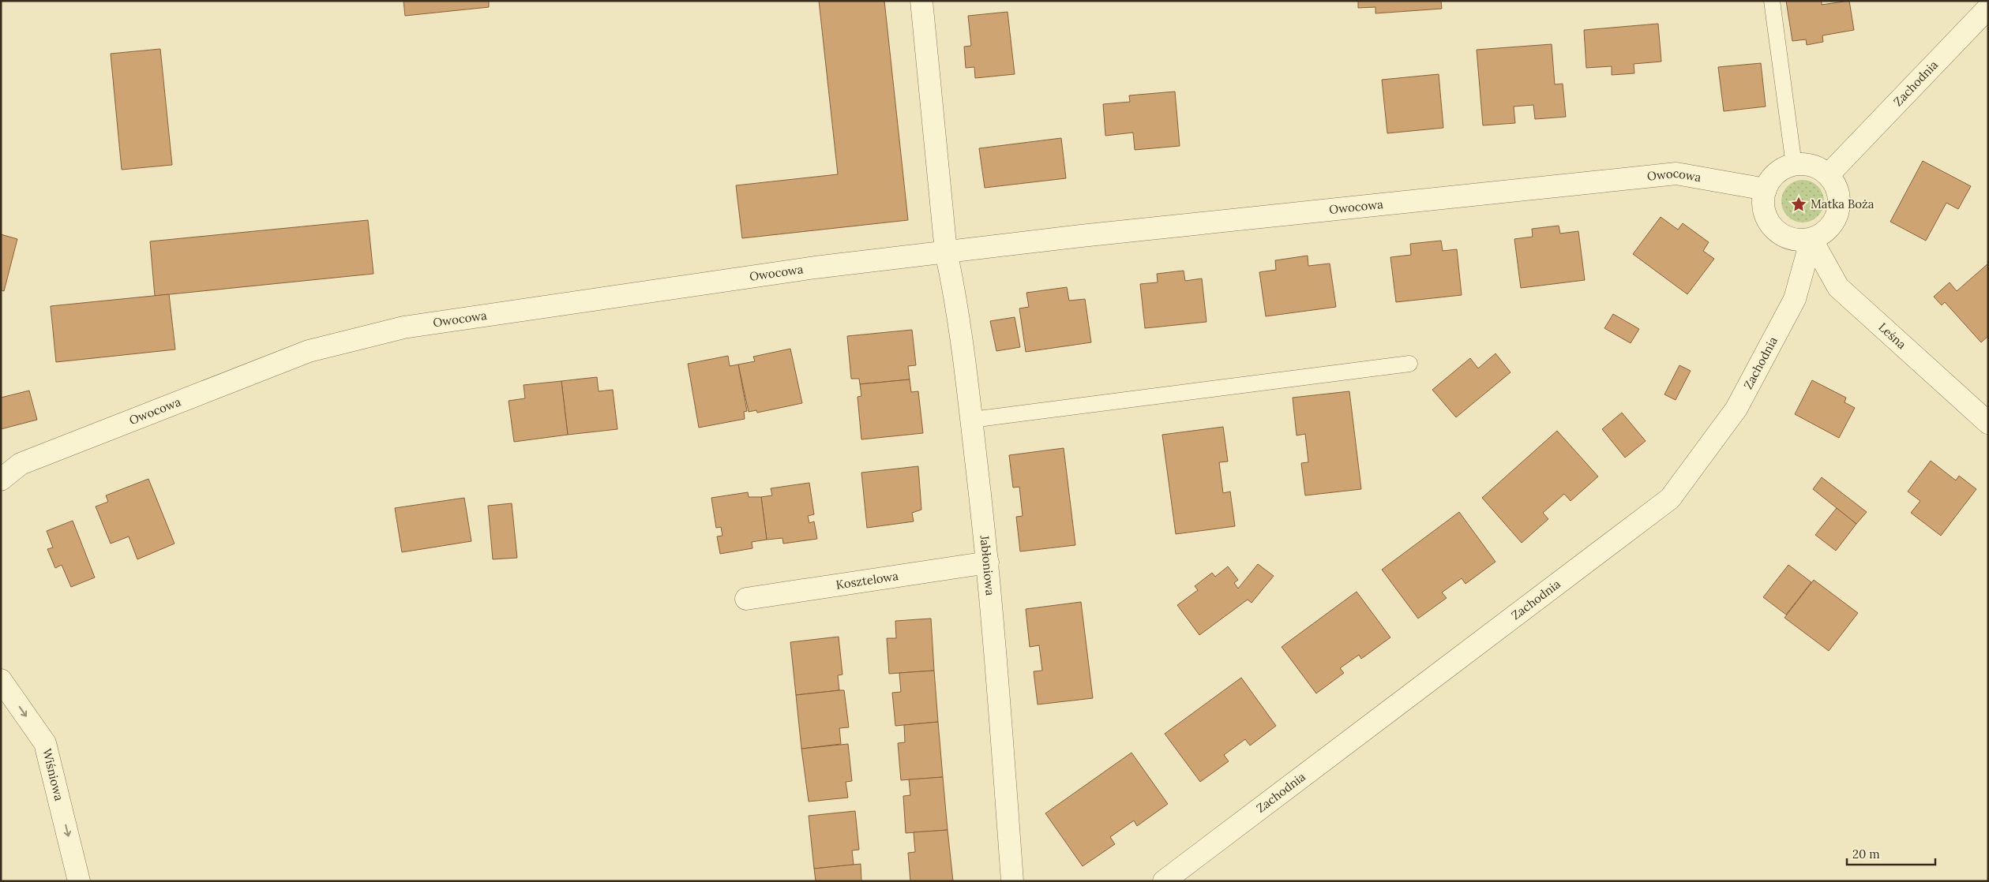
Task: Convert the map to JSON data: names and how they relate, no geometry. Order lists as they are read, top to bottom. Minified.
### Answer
{"streets":{"street":["Zachodnia","Owocowa","Leśna","Jabłoniowa","Kosztelowa","Wiśniowa"]},"crossings":[["Zachodnia","Owocowa"],["Zachodnia","Leśna"],["Owocowa","Leśna"],["Owocowa","Jabłoniowa"],["Jabłoniowa","Kosztelowa"]],"one_way":["Wiśniowa"],"places":{"place":["Matka Boża"]},"scale_bar":"20 m"}
